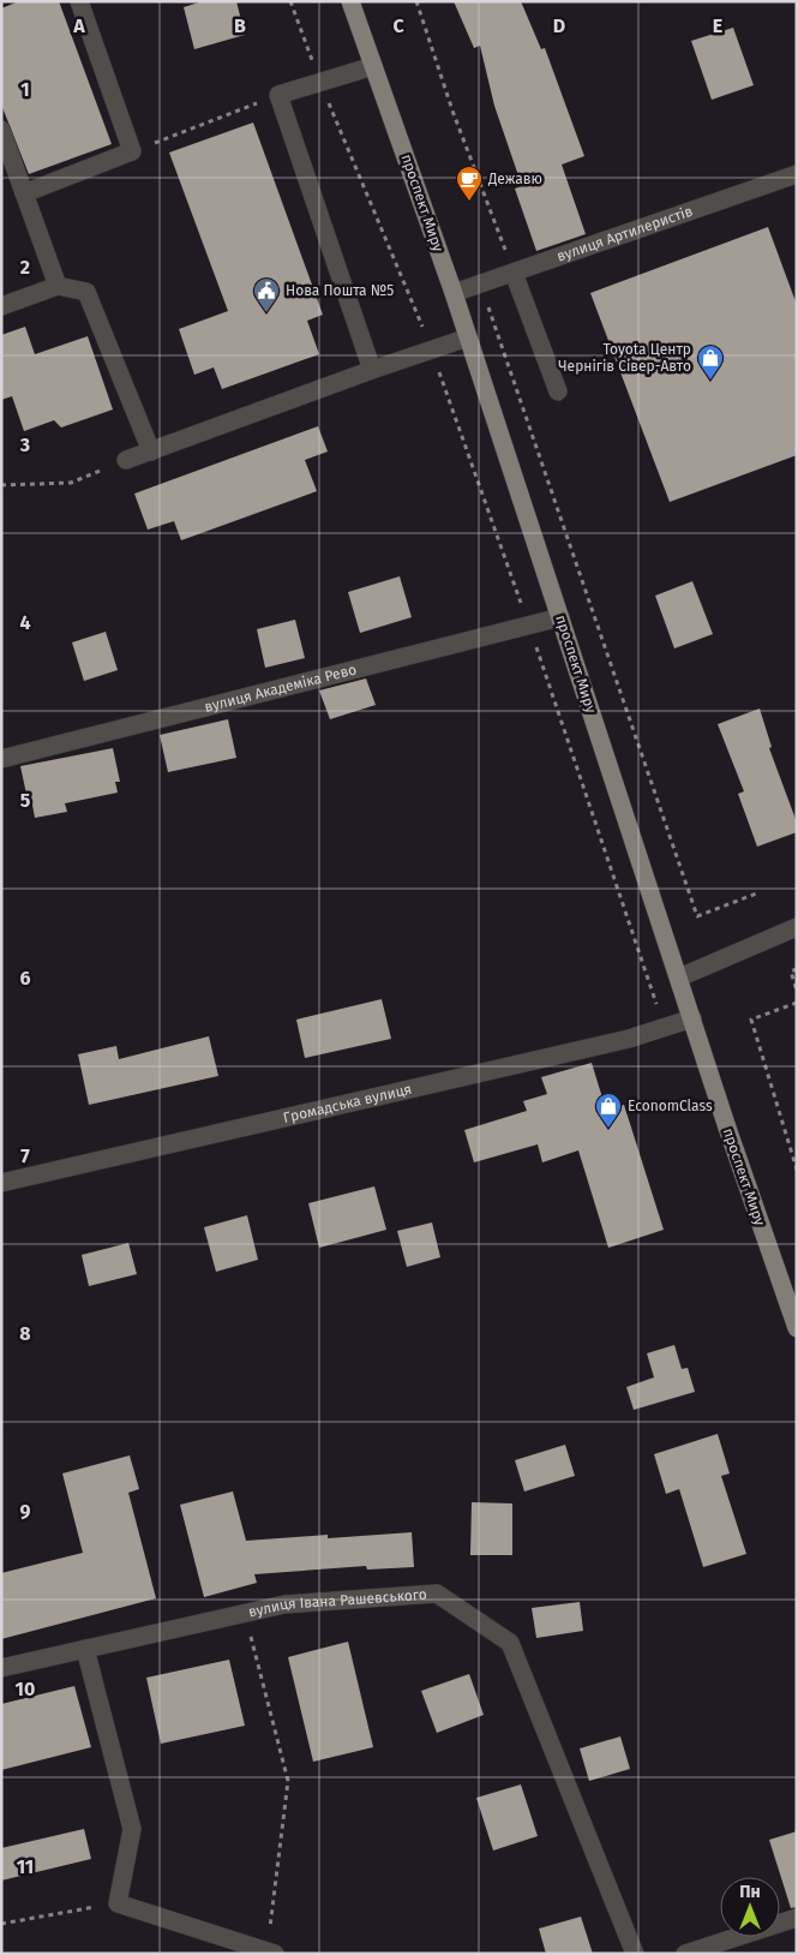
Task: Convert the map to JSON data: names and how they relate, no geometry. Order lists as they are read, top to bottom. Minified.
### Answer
{"streets":{"main road":["проспект Миру"],"street":["вулиця Артилеристів","вулиця Академіка Рево","Громадська вулиця","вулиця Івана Рашевського"]},"crossings":[["проспект Миру","вулиця Артилеристів"],["проспект Миру","вулиця Академіка Рево"],["проспект Миру","Громадська вулиця"]],"places":{"cafe":["Дежавю"],"public building":["Нова Пошта №5"],"shop":["Toyota Центр Чернігів Сівер-Авто","EconomClass"]},"north":"top","grid":{"columns":["A","B","C","D","E"],"rows":["1","2","3","4","5","6","7","8","9","10","11"]}}
